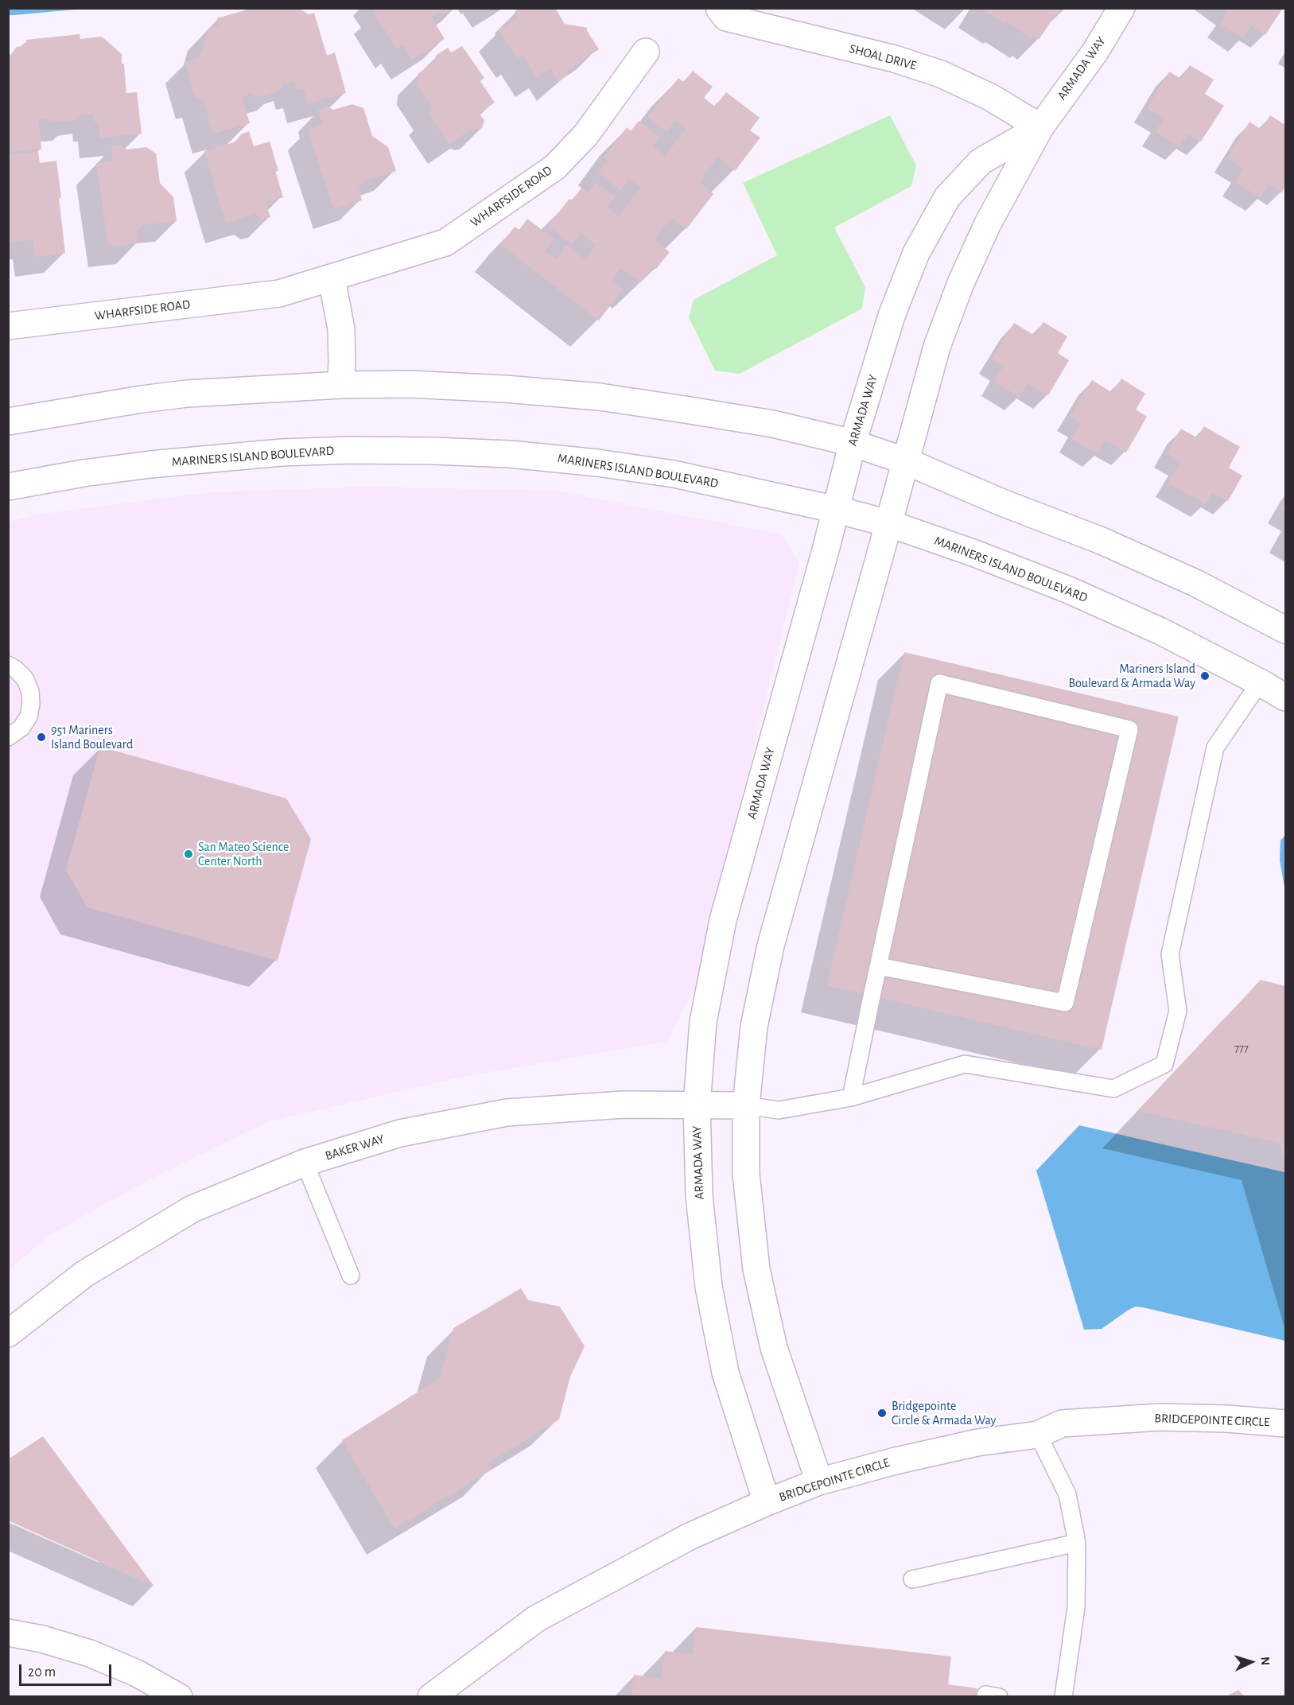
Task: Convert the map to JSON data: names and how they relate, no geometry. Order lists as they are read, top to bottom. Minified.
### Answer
{"streets":{"street":["SHOAL DRIVE","ARMADA WAY","WHARFSIDE ROAD","MARINERS ISLAND BOULEVARD","BAKER WAY","BRIDGEPOINTE CIRCLE"]},"crossings":[["SHOAL DRIVE","ARMADA WAY"],["ARMADA WAY","MARINERS ISLAND BOULEVARD"],["ARMADA WAY","BAKER WAY"],["ARMADA WAY","BRIDGEPOINTE CIRCLE"]],"places":["Mariners Island Boulevard & Armada Way","951 Mariners Island Boulevard","San Mateo Science Center North","Bridgepointe Circle & Armada Way"],"house_numbers":["777"],"scale_bar":"20 m","north":"right"}
